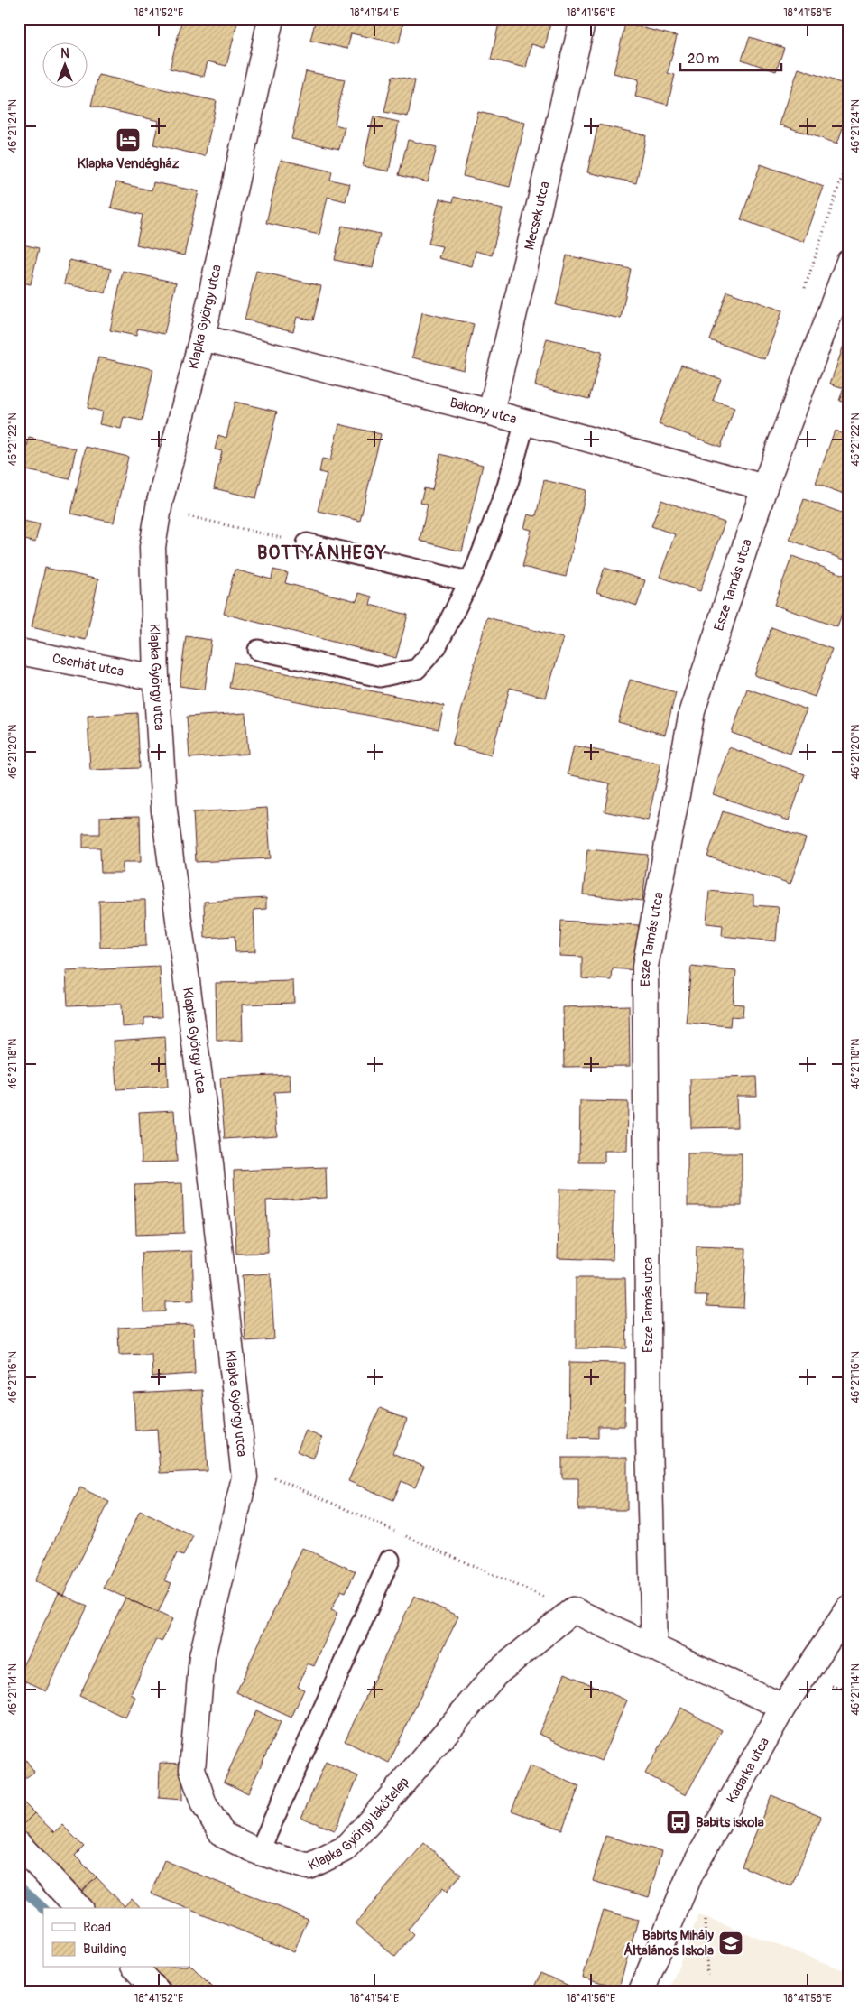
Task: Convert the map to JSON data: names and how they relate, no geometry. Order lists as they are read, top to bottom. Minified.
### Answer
{"streets":{"street":["Mecsek utca","Klapka György utca","Bakony utca","Esze Tamás utca","Cserhát utca","Kadarka utca","Klapka György lakótelep"]},"crossings":[["Mecsek utca","Bakony utca"],["Klapka György utca","Bakony utca"],["Klapka György utca","Cserhát utca"],["Klapka György utca","Klapka György lakótelep"],["Bakony utca","Esze Tamás utca"],["Esze Tamás utca","Klapka György lakótelep"]],"districts":["BOTTYÁNHEGY"],"places":{"hotel":["Klapka Vendégház"],"bus stop":["Babits iskola"],"school or university":["Babits Mihály Általános Iskola"]},"legend":["Road","Building"],"scale_bar":"20 m","north":"top","coordinates":["18°41'52\"E","18°41'54\"E","18°41'56\"E","18°41'58\"E","46°21'24\"N","46°21'22\"N","46°21'20\"N","46°21'18\"N","46°21'16\"N","46°21'14\"N"]}
